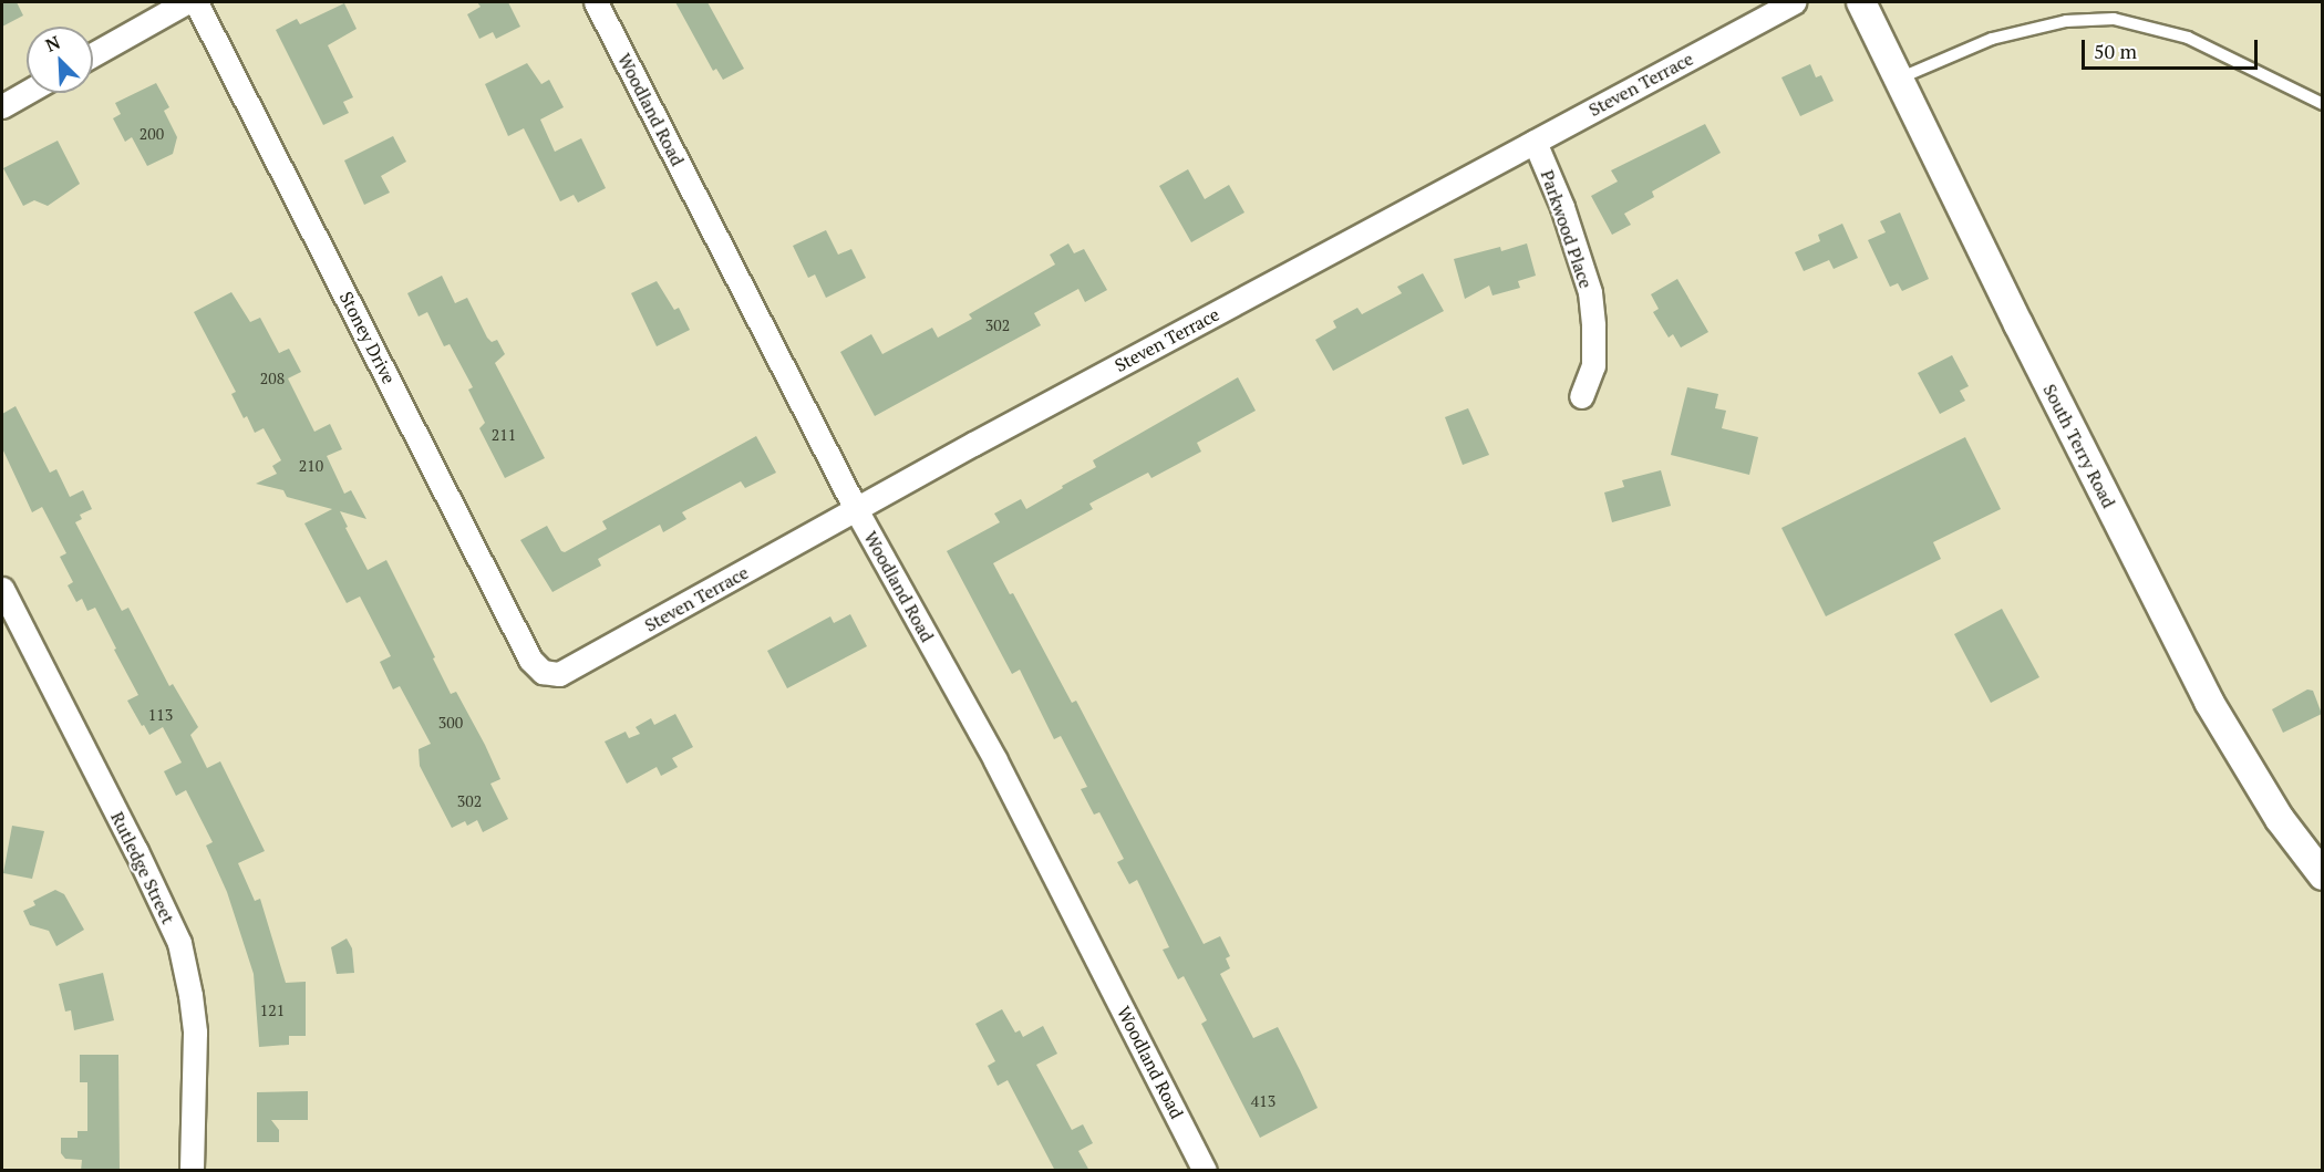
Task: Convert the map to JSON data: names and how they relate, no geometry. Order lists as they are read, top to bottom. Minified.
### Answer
{"streets":{"street":["Steven Terrace","Woodland Road","Parkwood Place","Stoney Drive","South Terry Road","Rutledge Street"]},"crossings":[["Steven Terrace","Woodland Road"],["Steven Terrace","Parkwood Place"],["Steven Terrace","Stoney Drive"]],"house_numbers":["200","302","208","211","210","113","300","302","121","413"],"scale_bar":"50 m","north":"top left"}
